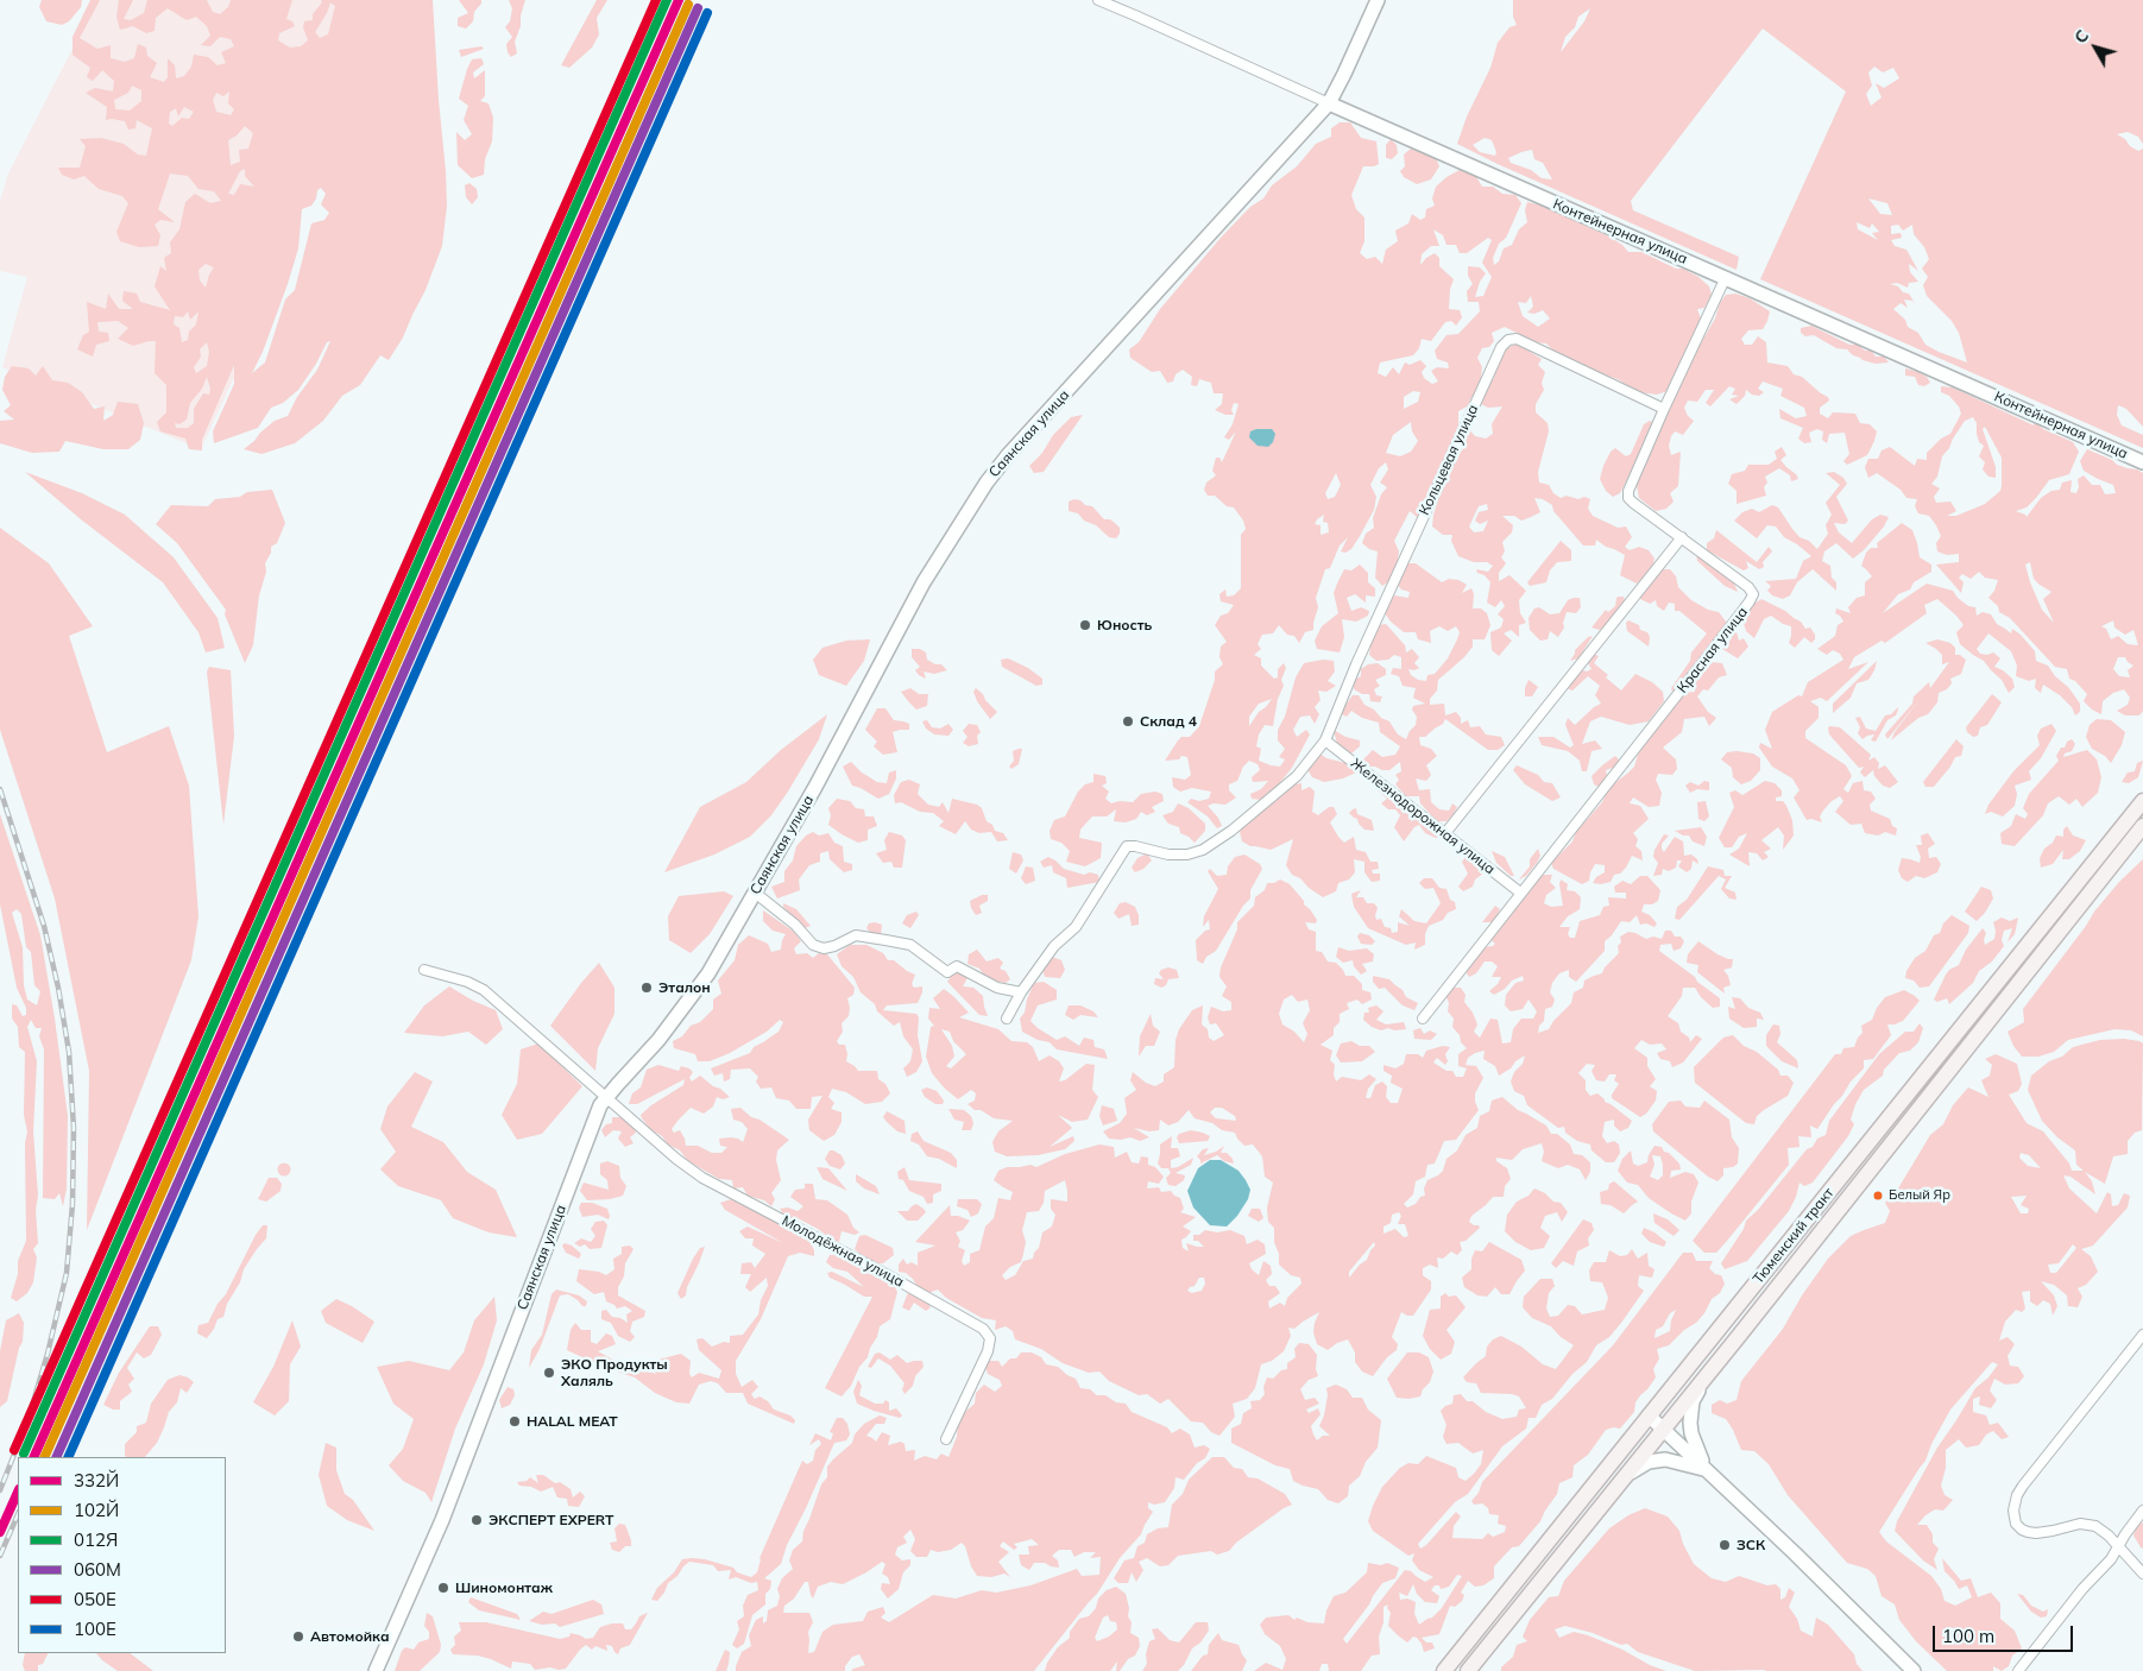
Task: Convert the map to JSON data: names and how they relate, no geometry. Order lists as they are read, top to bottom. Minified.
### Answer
{"streets":{"main road":["Тюменский тракт"],"street":["Контейнерная улица","Саянская улица","Кольцевая улица","Красная улица","Железнодорожная улица","Молодёжная улица"]},"crossings":[["Контейнерная улица","Саянская улица"],["Контейнерная улица","Красная улица"],["Саянская улица","Молодёжная улица"],["Кольцевая улица","Красная улица"],["Кольцевая улица","Железнодорожная улица"],["Красная улица","Железнодорожная улица"]],"places":["Юность","Склад 4","Эталон","Белый Яр","ЭКО Продукты Халяль","HALAL MEAT","ЭКСПЕРТ EXPERT","ЗСК","Шиномонтаж","Автомойка"],"lines":["transit line 332Й","transit line 012Я","transit line 050Е","transit line 102Й","transit line 060М","transit line 100Е"],"legend":["332Й","102Й","012Я","060М","050Е","100Е"],"scale_bar":"100 m","north":"top left"}
